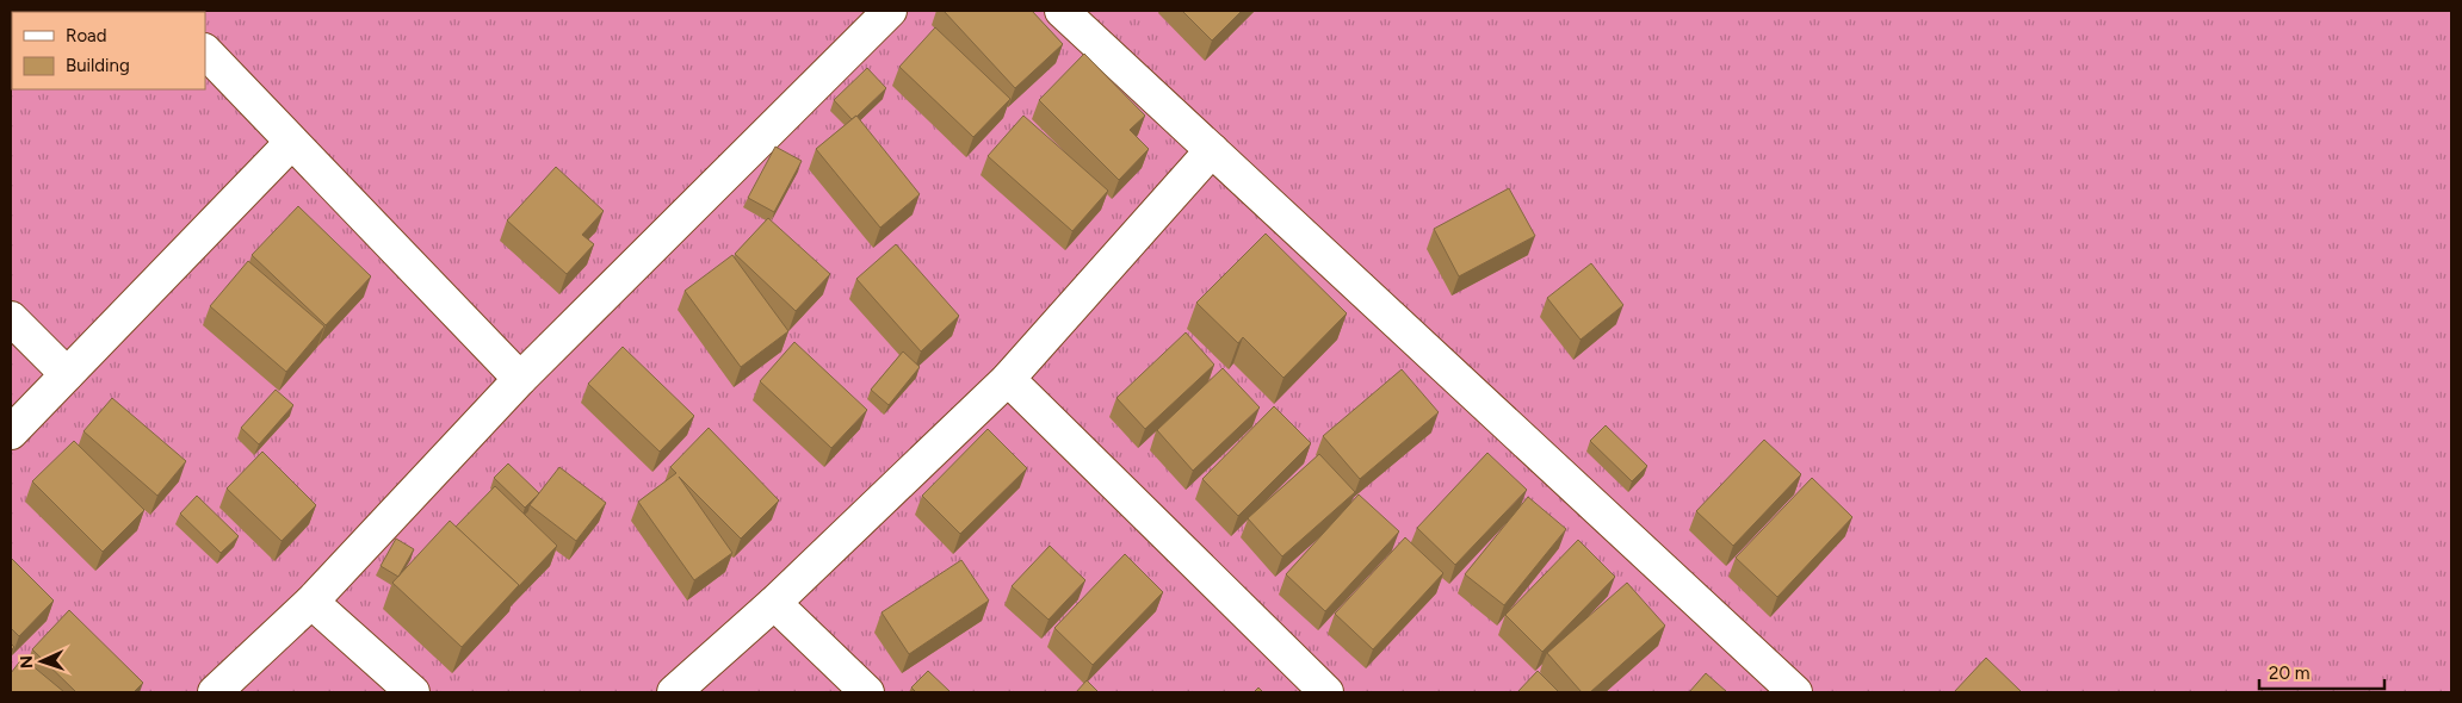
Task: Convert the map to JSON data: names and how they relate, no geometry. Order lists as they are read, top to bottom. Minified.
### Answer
{"legend":["Road","Building"],"scale_bar":"20 m","north":"left"}
